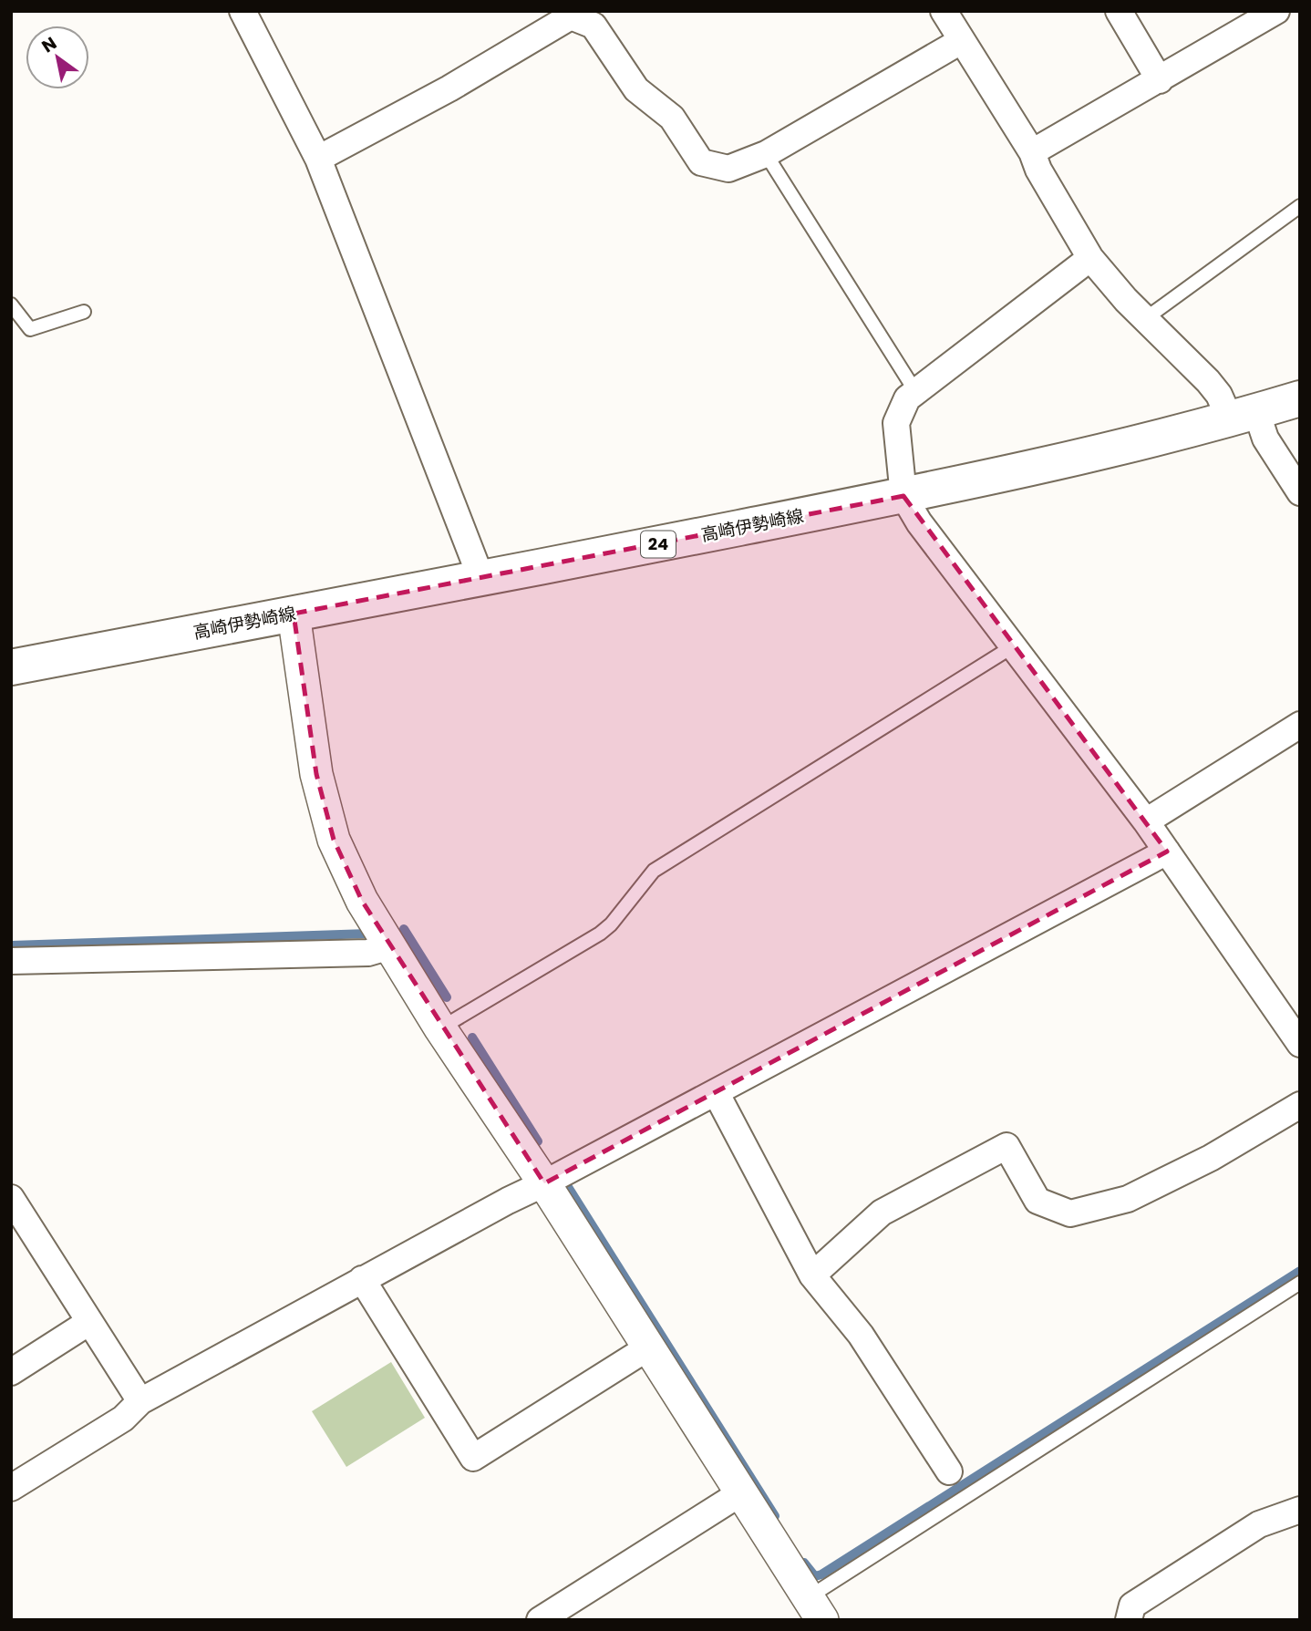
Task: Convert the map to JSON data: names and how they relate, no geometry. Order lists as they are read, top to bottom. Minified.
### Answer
{"streets":{"main road":["高崎伊勢崎線","24"]},"north":"top left"}
